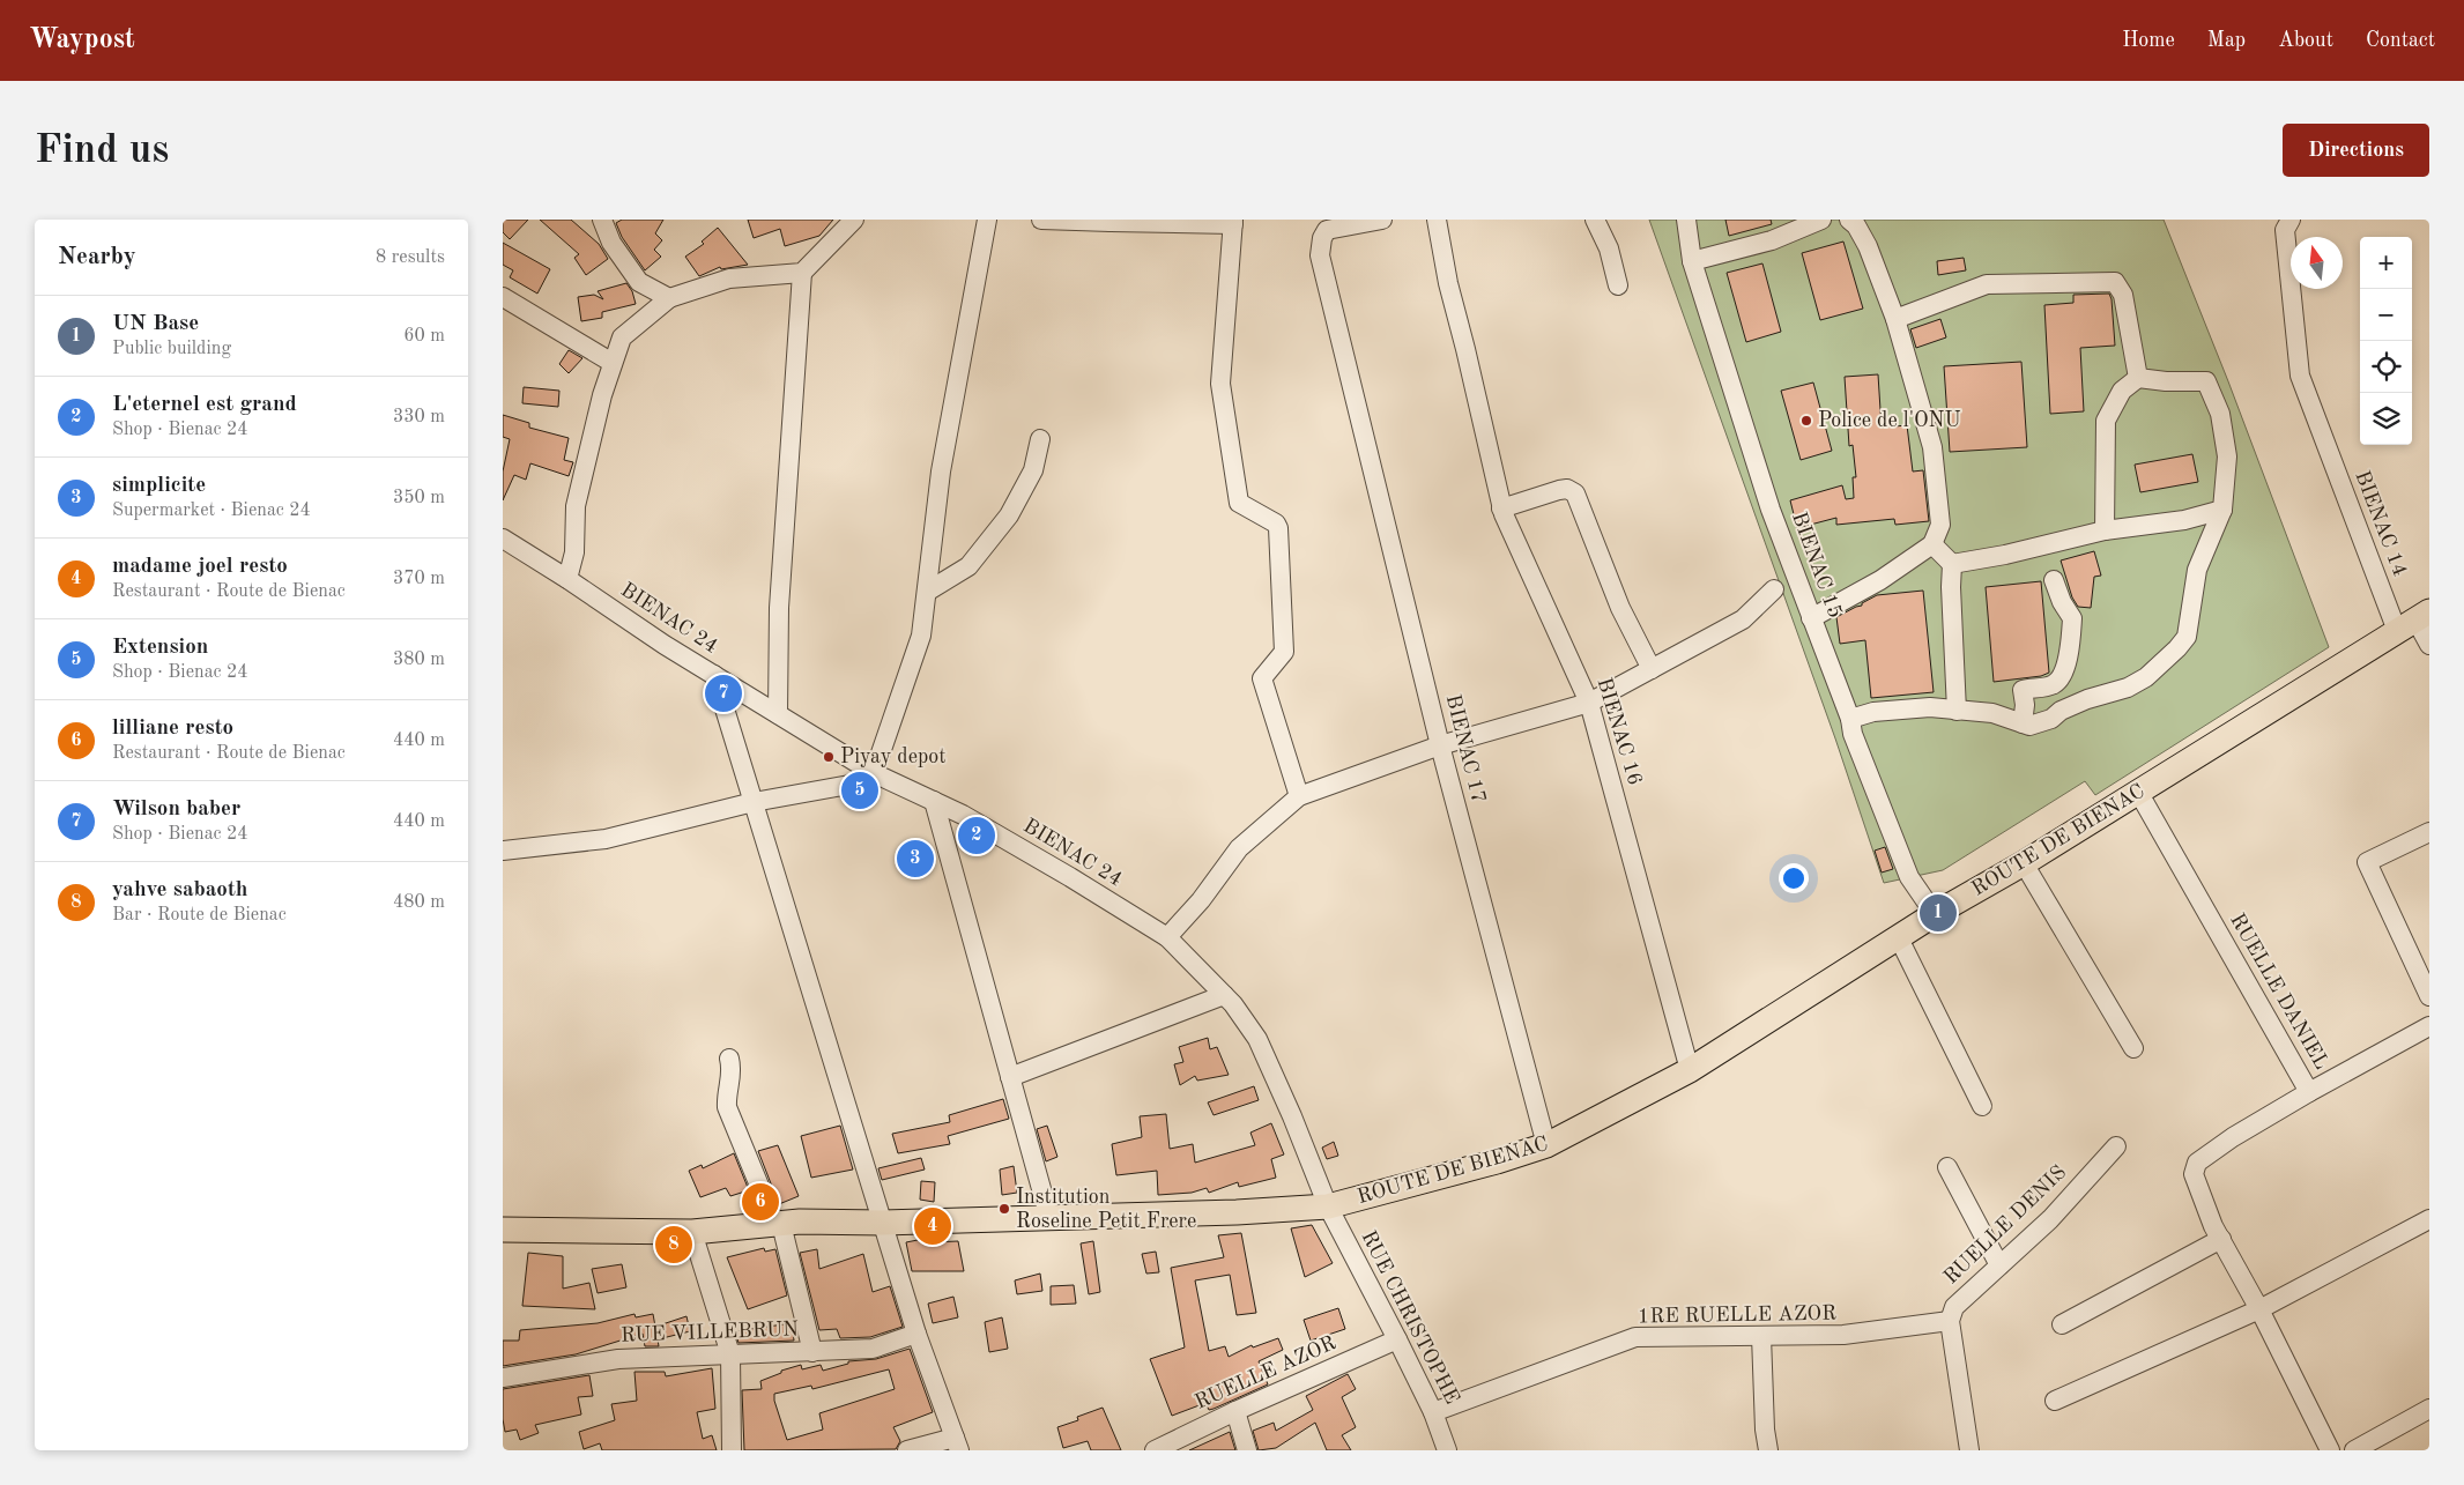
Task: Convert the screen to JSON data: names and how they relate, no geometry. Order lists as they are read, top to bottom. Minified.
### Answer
{"streets":{"main road":["ROUTE DE BIENAC"],"street":["BIENAC 14","BIENAC 15","BIENAC 24","BIENAC 16","BIENAC 17","RUELLE DANIEL","RUELLE DENIS","1RE RUELLE AZOR","RUE CHRISTOPHE","RUE VILLEBRUN","RUELLE AZOR"]},"crossings":[["BIENAC 14","ROUTE DE BIENAC"],["BIENAC 15","ROUTE DE BIENAC"],["BIENAC 24","ROUTE DE BIENAC"],["BIENAC 24","RUE CHRISTOPHE"],["BIENAC 16","ROUTE DE BIENAC"],["BIENAC 17","ROUTE DE BIENAC"],["ROUTE DE BIENAC","RUELLE DANIEL"],["ROUTE DE BIENAC","RUE CHRISTOPHE"],["RUELLE DENIS","1RE RUELLE AZOR"],["1RE RUELLE AZOR","RUE CHRISTOPHE"],["RUE CHRISTOPHE","RUELLE AZOR"]],"places":["Police de l'ONU","Piyay depot","Institution Roseline Petit Frere"],"north":"top","page":{"header":"Waypost","nav":["Home","Map","About","Contact"],"buttons":"Directions","title":"Find us","heading":["Nearby","8 results"],"map_buttons":["+","−"],"list":[{"mark":"1","name":"UN Base","note":"Public building","value":"60 m"},{"mark":"2","name":"L'eternel est grand","note":"Shop · Bienac 24","value":"330 m"},{"mark":"3","name":"simplicite","note":"Supermarket · Bienac 24","value":"350 m"},{"mark":"4","name":"madame joel resto","note":"Restaurant · Route de Bienac","value":"370 m"},{"mark":"5","name":"Extension","note":"Shop · Bienac 24","value":"380 m"},{"mark":"6","name":"lilliane resto","note":"Restaurant · Route de Bienac","value":"440 m"},{"mark":"7","name":"Wilson baber","note":"Shop · Bienac 24","value":"440 m"},{"mark":"8","name":"yahve sabaoth","note":"Bar · Route de Bienac","value":"480 m"}],"pins":["7","5","2","3","1","6","4","8"]}}
